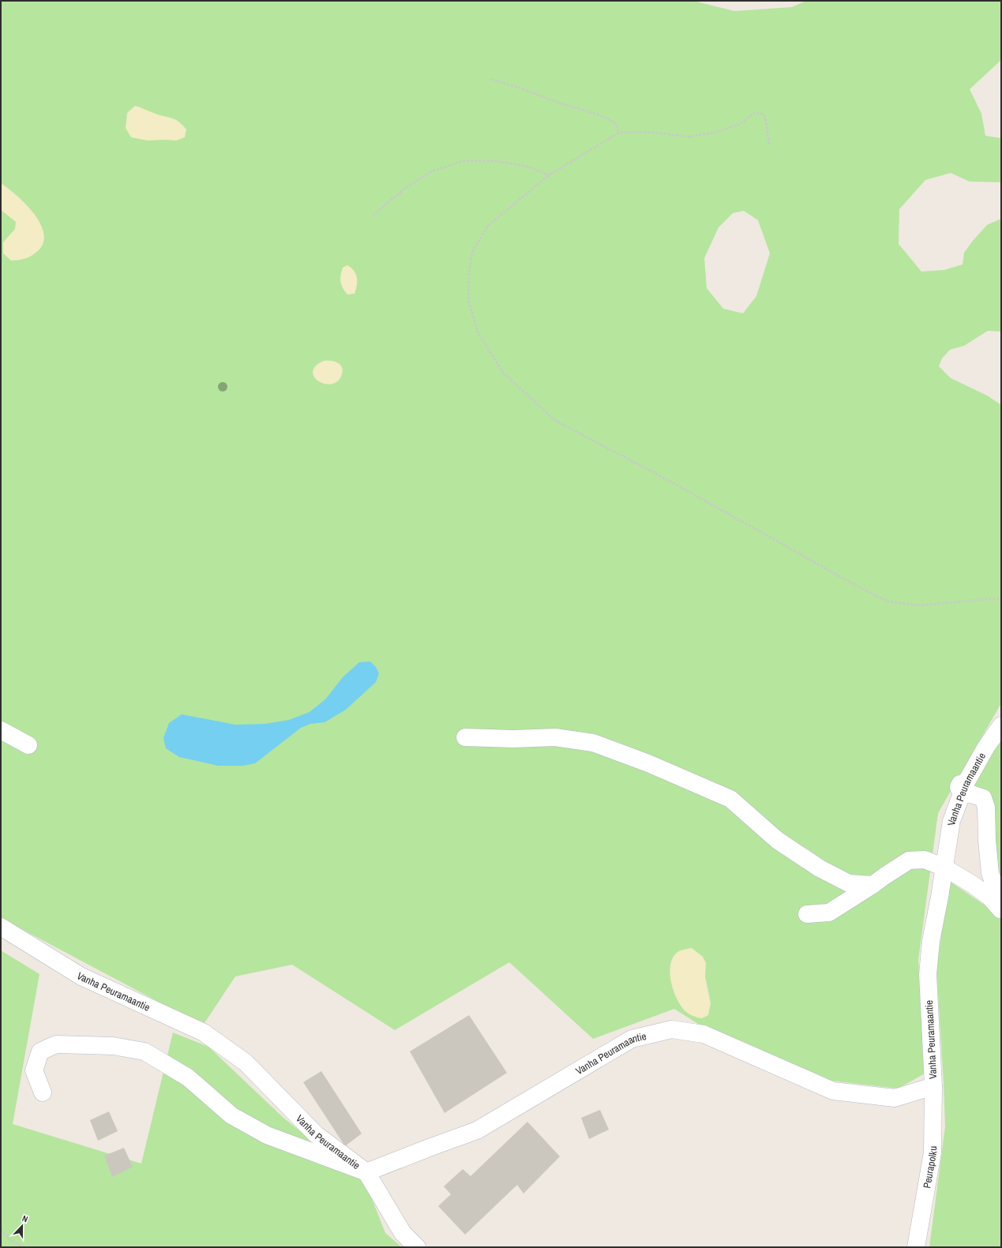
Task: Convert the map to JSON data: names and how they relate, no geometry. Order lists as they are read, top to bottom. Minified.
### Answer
{"streets":{"street":["Vanha Peuramaantie","Peurapolku"]},"crossings":[["Vanha Peuramaantie","Peurapolku"]],"north":"top"}
